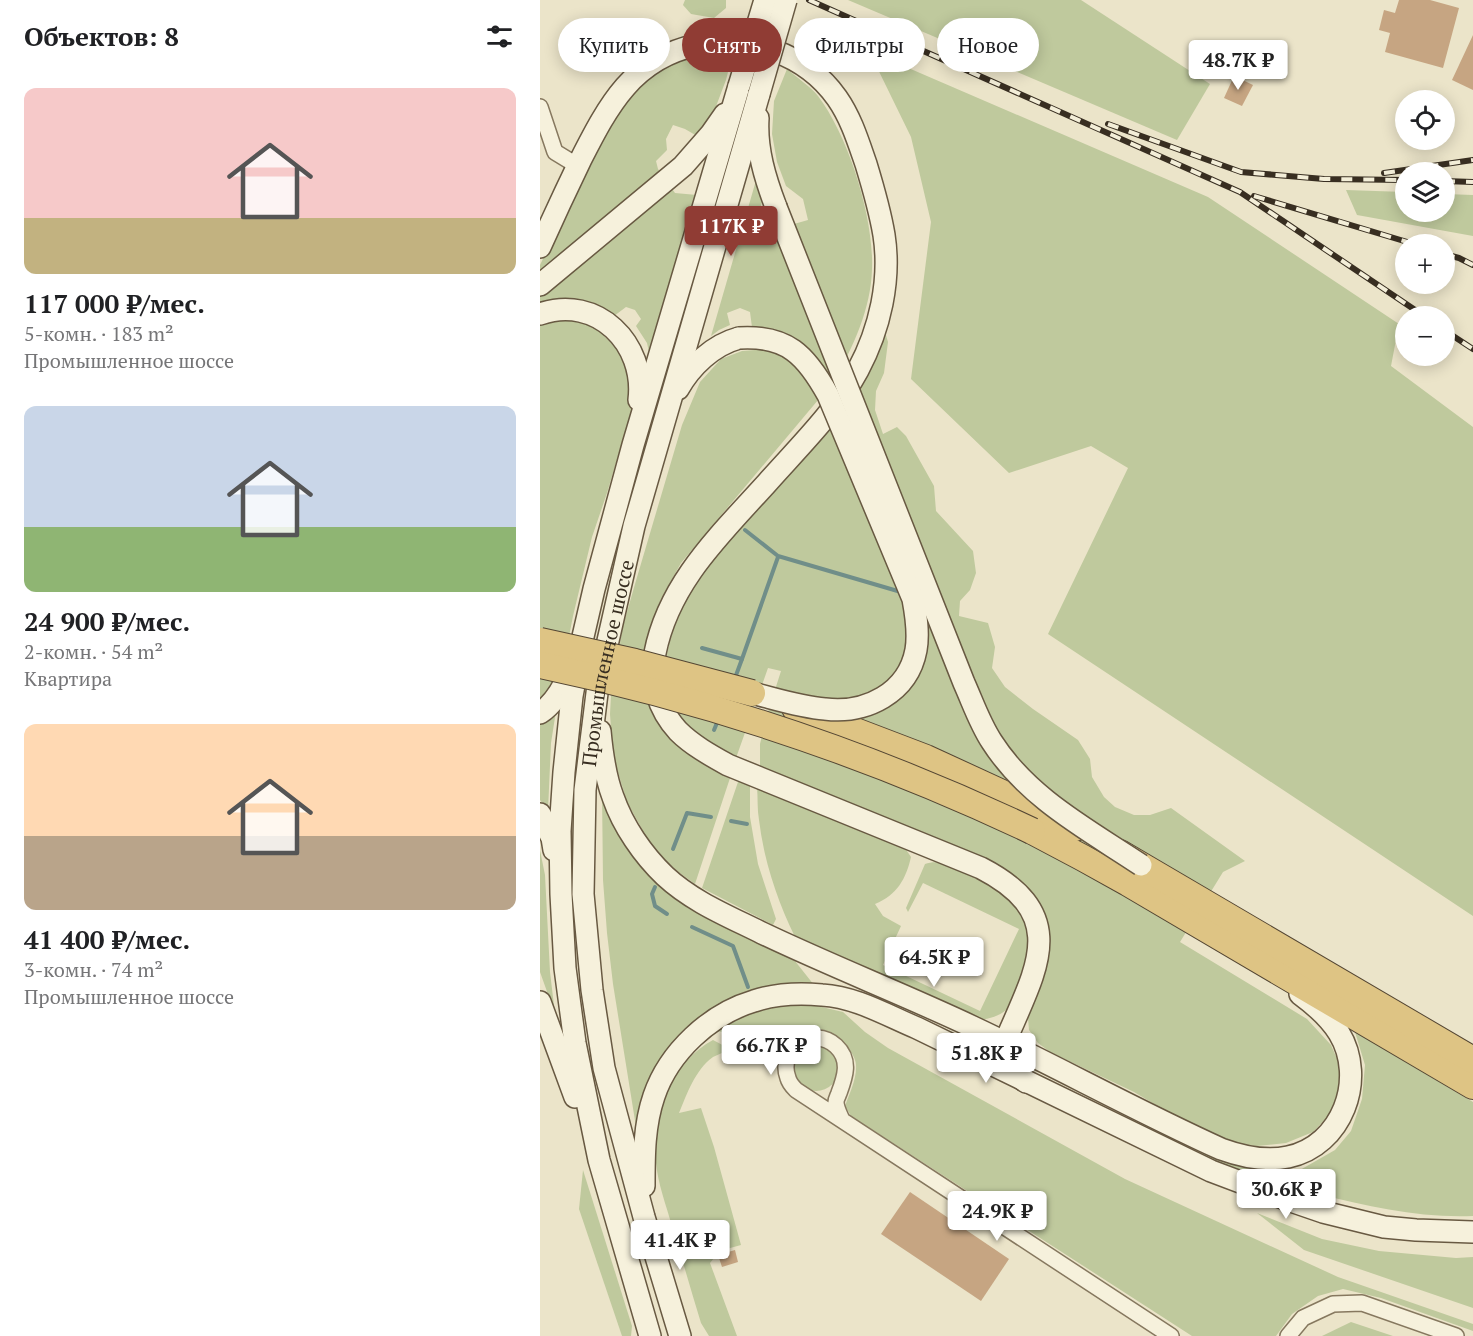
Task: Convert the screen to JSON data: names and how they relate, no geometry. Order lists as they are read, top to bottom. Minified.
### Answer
{"streets":{"main road":["Промышленное шоссе"]},"page":{"heading":"Объектов: 8","chip":["Купить","Снять","Фильтры","Новое"],"price":["48.7K ₽","117K ₽","64.5K ₽","66.7K ₽","51.8K ₽","30.6K ₽","24.9K ₽","41.4K ₽"],"list":[{"name":"117 000 ₽/мес.","note":"5-комн. · 183 m² · Промышленное шоссе"},{"name":"24 900 ₽/мес.","note":"2-комн. · 54 m² · Квартира"},{"name":"41 400 ₽/мес.","note":"3-комн. · 74 m² · Промышленное шоссе"}],"map_buttons":["+","−"]}}
